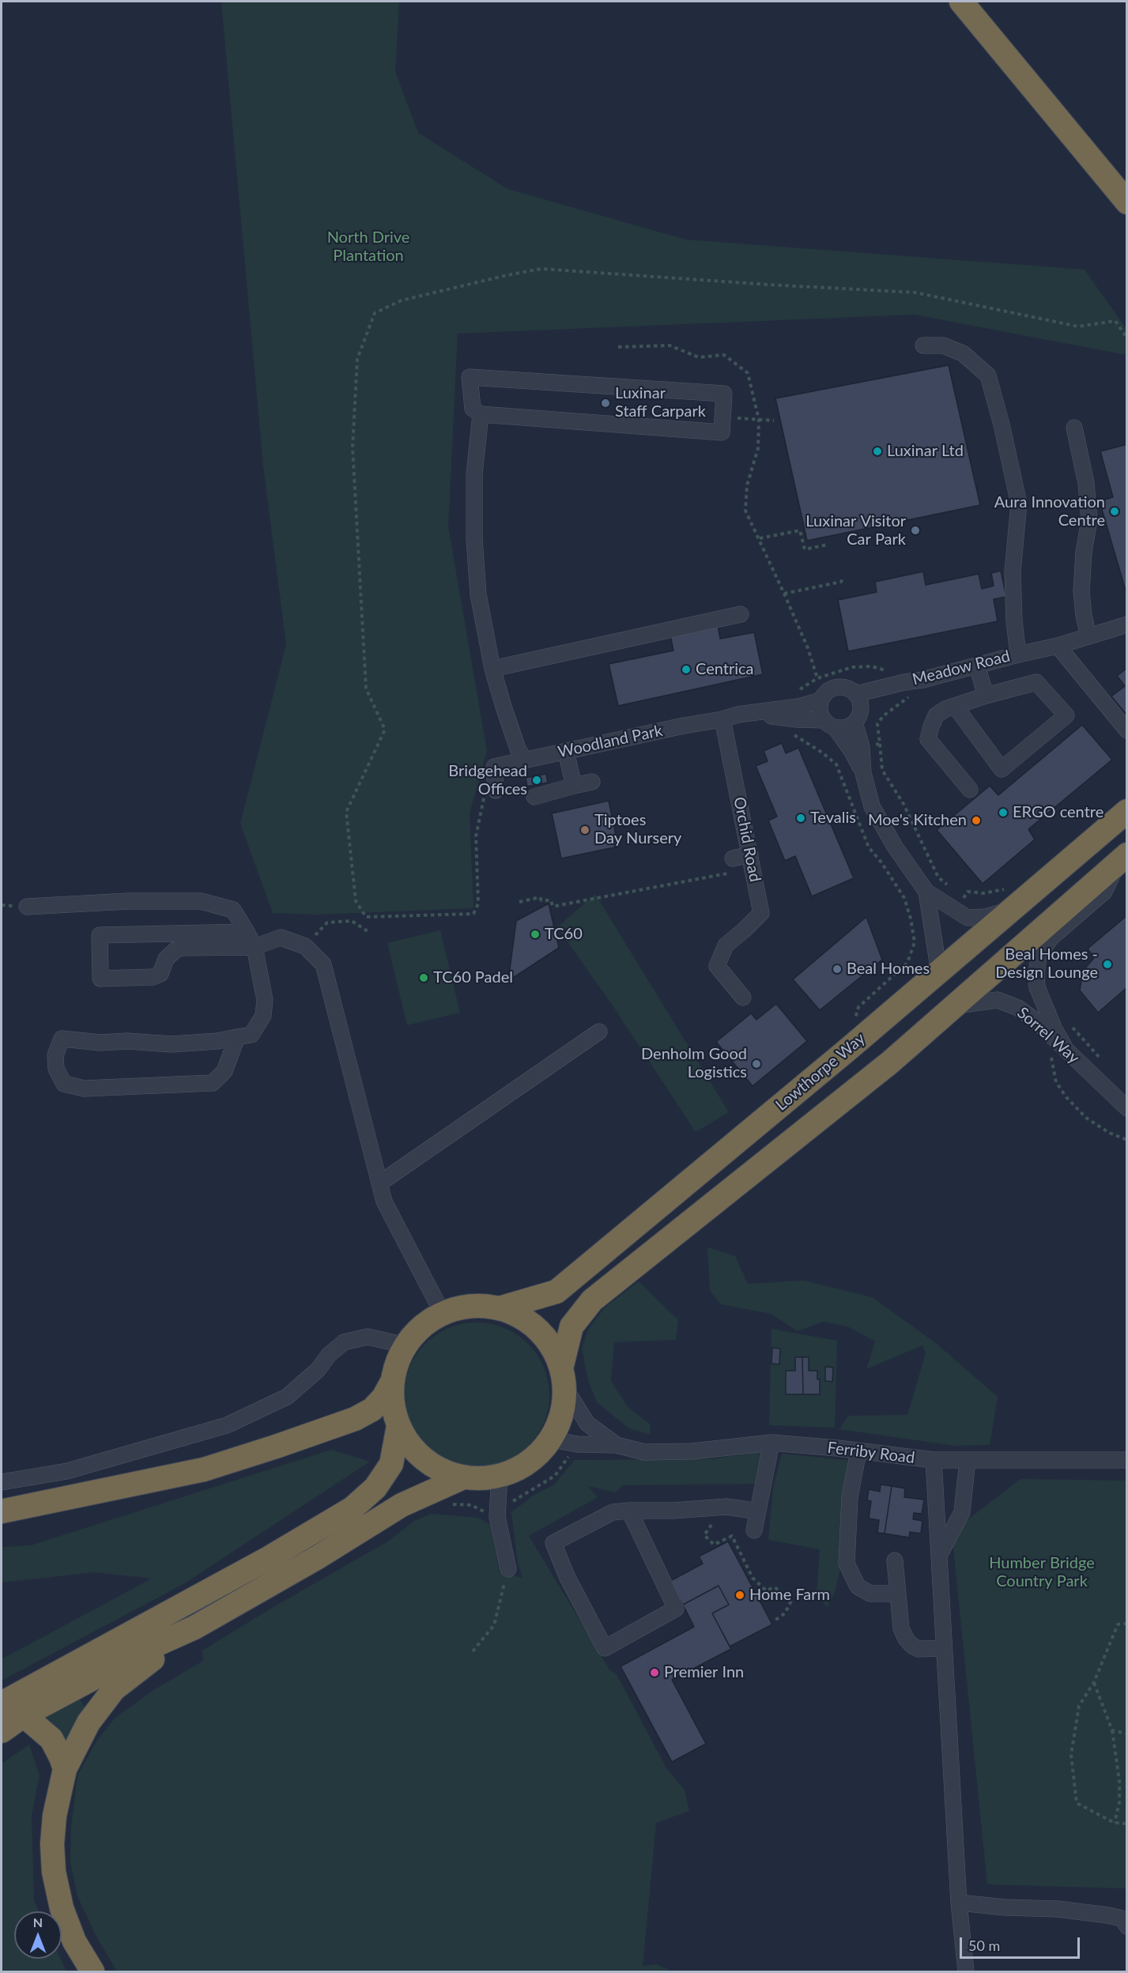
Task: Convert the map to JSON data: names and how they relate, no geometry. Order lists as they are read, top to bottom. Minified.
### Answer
{"streets":{"highway":["Lowthorpe Way"],"street":["Meadow Road","Woodland Park","Orchid Road","Sorrel Way","Ferriby Road"]},"crossings":[["Meadow Road","Woodland Park"],["Woodland Park","Orchid Road"]],"parks":["North Drive Plantation","Humber Bridge Country Park"],"places":["Luxinar Staff Carpark","Luxinar Ltd","Aura Innovation Centre","Luxinar Visitor Car Park","Centrica","Bridgehead Offices","ERGO centre","Tevalis","Moe's Kitchen","Tiptoes Day Nursery","TC60","Beal Homes - Design Lounge","Beal Homes","TC60 Padel","Denholm Good Logistics","Home Farm","Premier Inn"],"scale_bar":"50 m","north":"top"}
